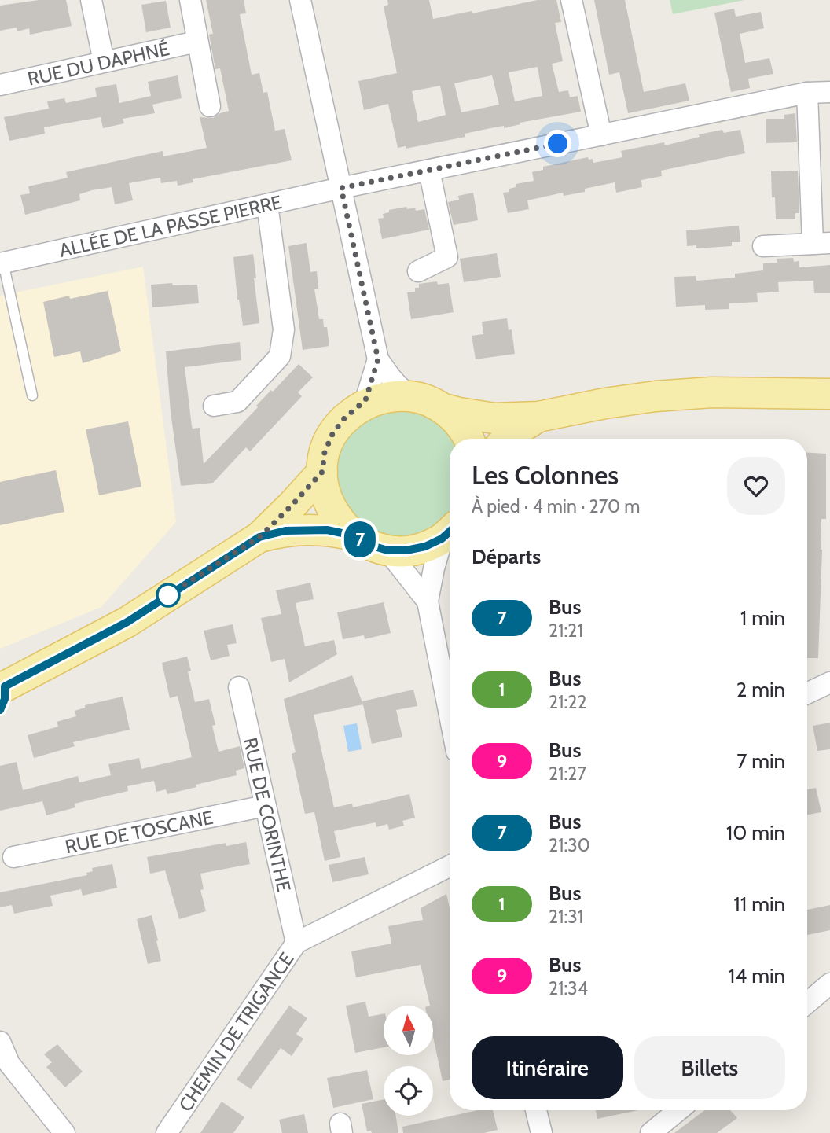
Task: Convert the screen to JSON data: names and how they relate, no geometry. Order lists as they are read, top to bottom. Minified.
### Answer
{"streets":{"street":["RUE DU DAPHNÉ","ALLÉE DE LA PASSE PIERRE","RUE DE CORINTHE","RUE DE TOSCANE","CHEMIN DE TRIGANCE"]},"crossings":[["RUE DE CORINTHE","RUE DE TOSCANE"],["RUE DE CORINTHE","CHEMIN DE TRIGANCE"]],"lines":["bus line 7"],"north":"top","page":{"on_map":"7","heading":[["Les Colonnes","À pied · 4 min · 270 m"],"Départs"],"list":[{"mark":"7","name":"Bus","note":"21:21","value":"1 min"},{"mark":"1","name":"Bus","note":"21:22","value":"2 min"},{"mark":"9","name":"Bus","note":"21:27","value":"7 min"},{"mark":"7","name":"Bus","note":"21:30","value":"10 min"},{"mark":"1","name":"Bus","note":"21:31","value":"11 min"},{"mark":"9","name":"Bus","note":"21:34","value":"14 min"}],"buttons":["Itinéraire","Billets"]}}
